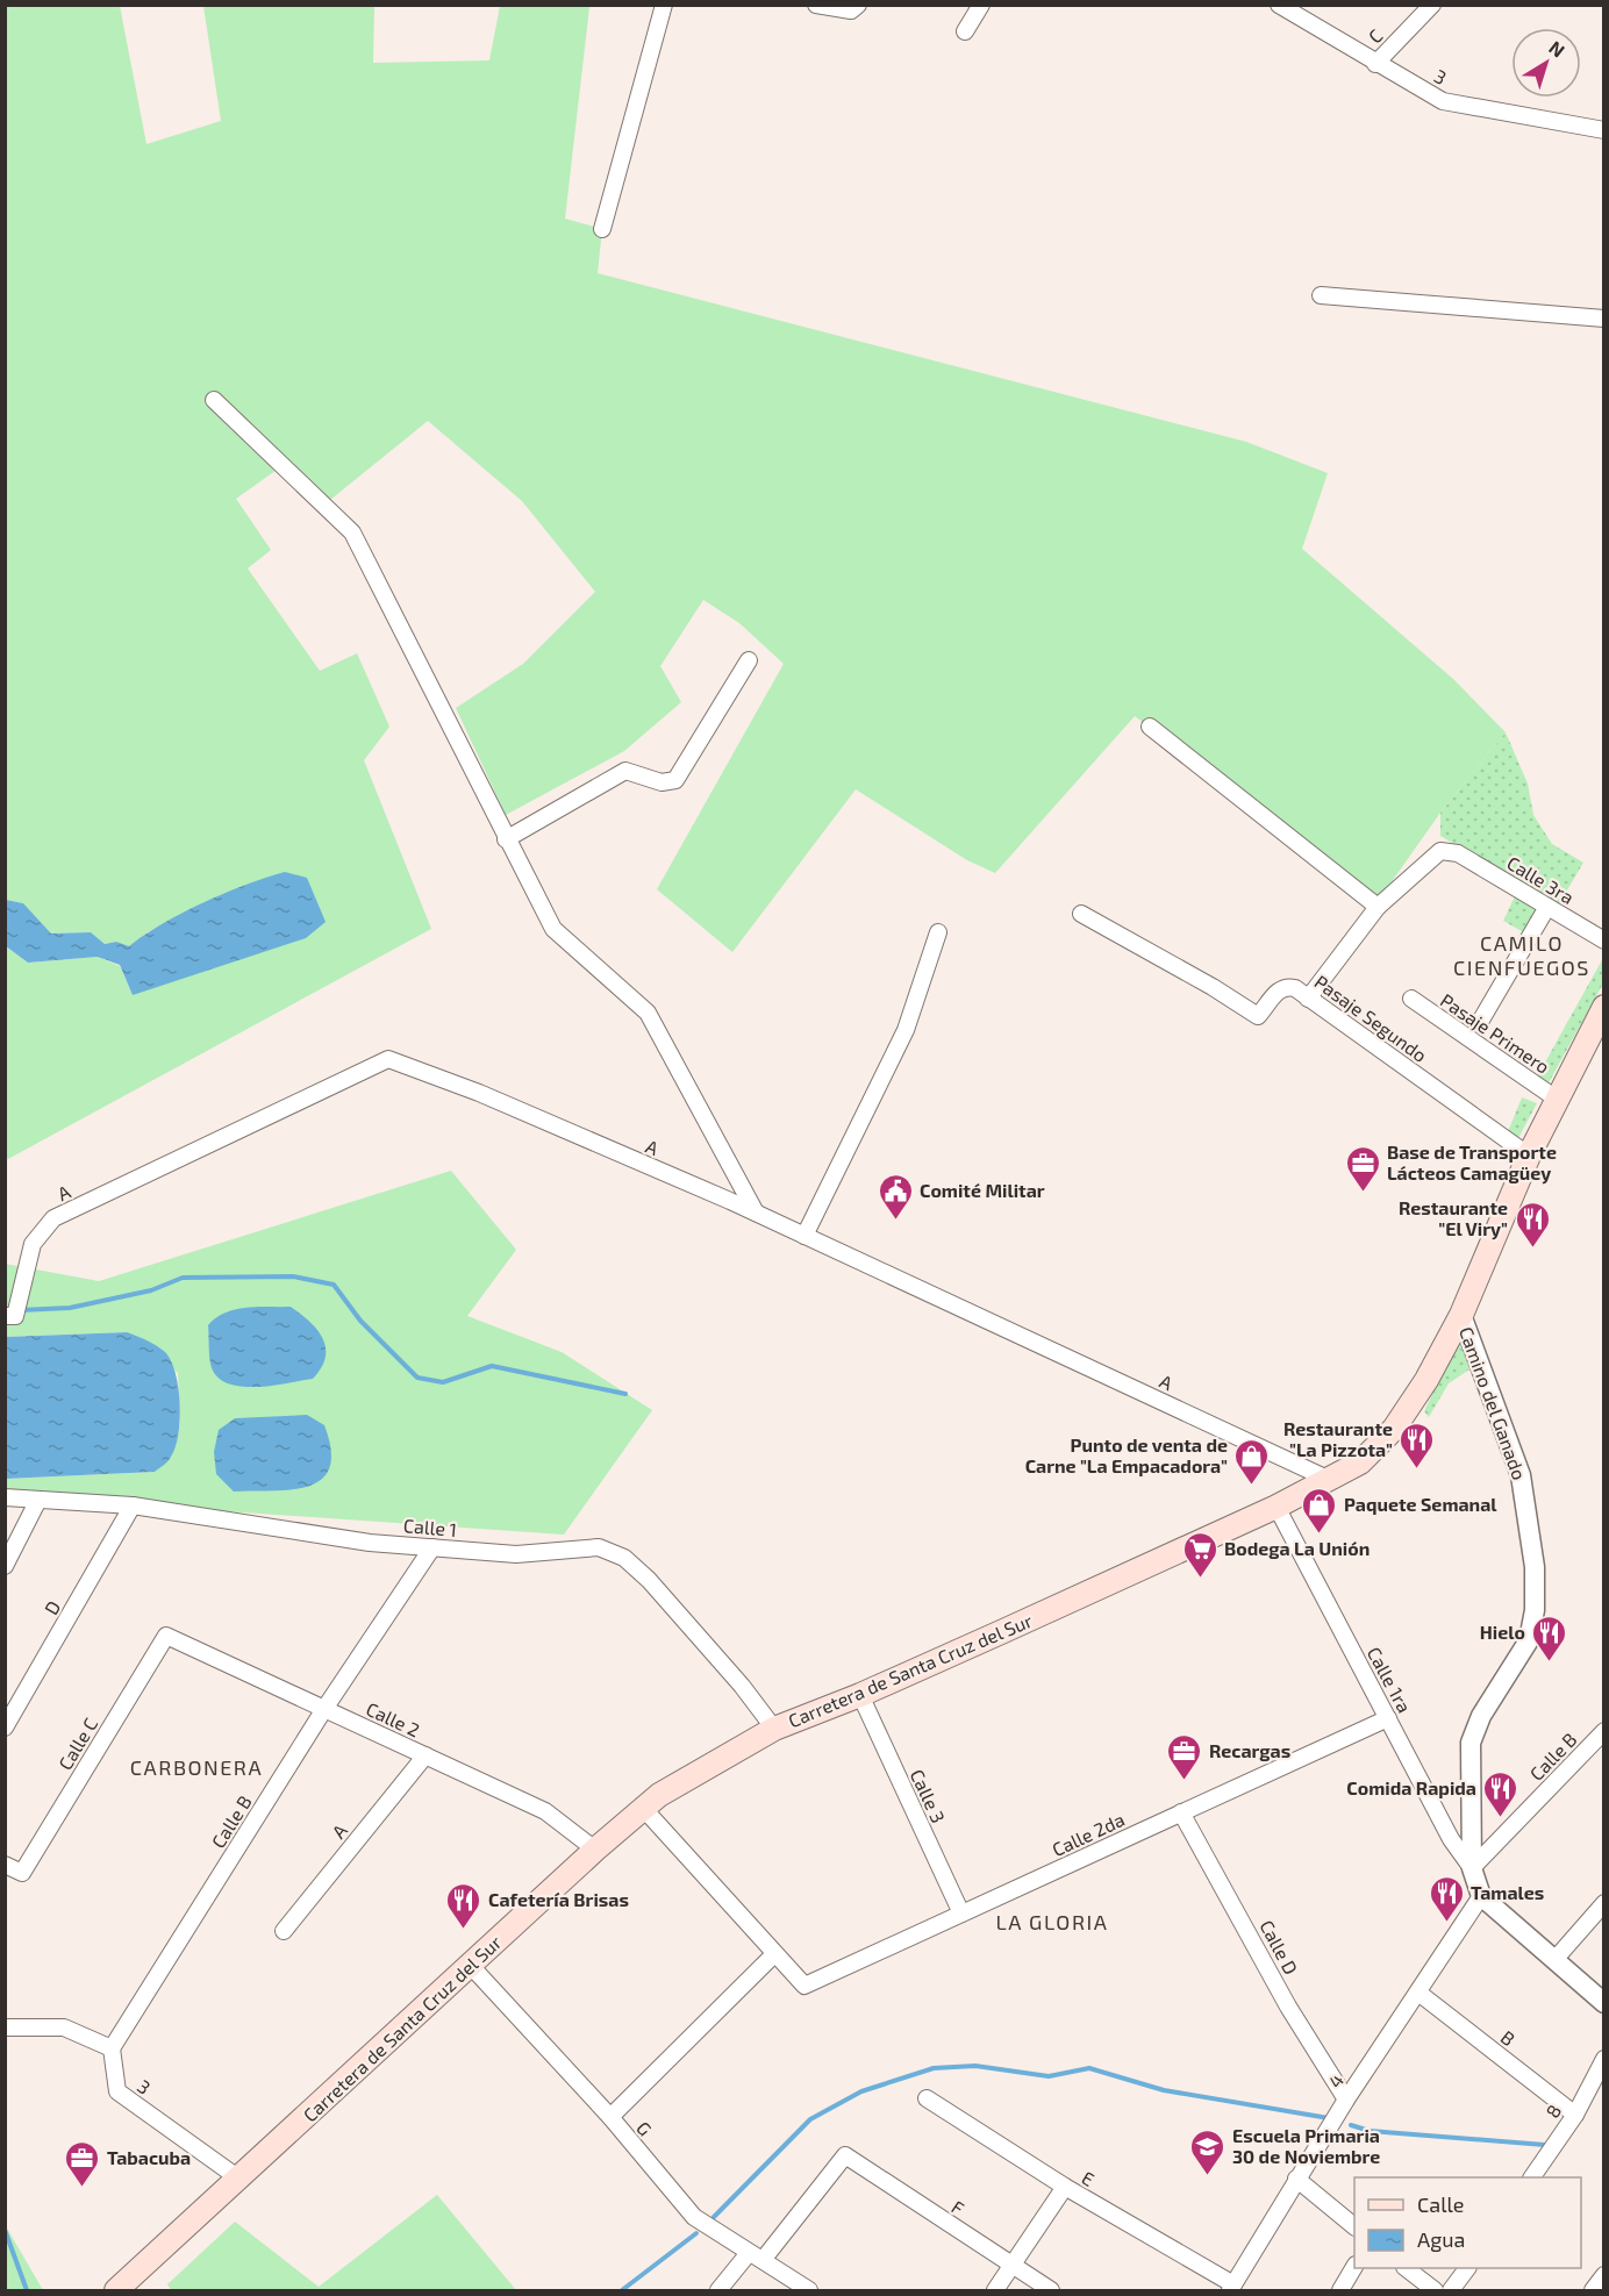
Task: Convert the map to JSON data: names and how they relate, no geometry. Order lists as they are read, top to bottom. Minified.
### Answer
{"streets":{"main road":["Carretera de Santa Cruz del Sur"],"street":["C","3","Calle 3ra","Pasaje Segundo","Pasaje Primero","A","Camino del Ganado","Calle 1","D","Calle 1ra","Calle 2","Calle C","Calle B","Calle 3","Calle 2da","Calle D","B","4","8","G","E","F"]},"crossings":[["C","3"],["3","Carretera de Santa Cruz del Sur"],["3","Calle B"],["Pasaje Segundo","Carretera de Santa Cruz del Sur"],["Pasaje Primero","Carretera de Santa Cruz del Sur"],["A","Carretera de Santa Cruz del Sur"],["A","Calle 2"],["Camino del Ganado","Carretera de Santa Cruz del Sur"],["Camino del Ganado","Calle 1ra"],["Camino del Ganado","Calle B"],["Camino del Ganado","4"],["Calle 1","D"],["Calle 1","Carretera de Santa Cruz del Sur"],["Calle 1","Calle B"],["Carretera de Santa Cruz del Sur","Calle 1ra"],["Carretera de Santa Cruz del Sur","Calle 2"],["Carretera de Santa Cruz del Sur","Calle 3"],["Carretera de Santa Cruz del Sur","G"],["Calle 1ra","Calle B"],["Calle 1ra","Calle 2da"],["Calle 2","Calle C"],["Calle 2","Calle B"],["Calle 3","Calle 2da"],["Calle 2da","Calle D"],["Calle D","4"],["B","4"],["B","8"],["4","E"],["G","F"]],"districts":["CAMILO CIENFUEGOS","CARBONERA","LA GLORIA"],"places":{"office":["Base de Transporte Lácteos Camagüey","Recargas","Tabacuba"],"public building":["Comité Militar"],"restaurant":["Restaurante \"El Viry\"","Restaurante \"La Pizzota\"","Hielo","Comida Rapida","Tamales","Cafetería Brisas"],"shop":["Punto de venta de Carne \"La Empacadora\"","Paquete Semanal"],"supermarket":["Bodega La Unión"],"school or university":["Escuela Primaria 30 de Noviembre"]},"legend":["Calle","Agua"],"north":"top right"}
